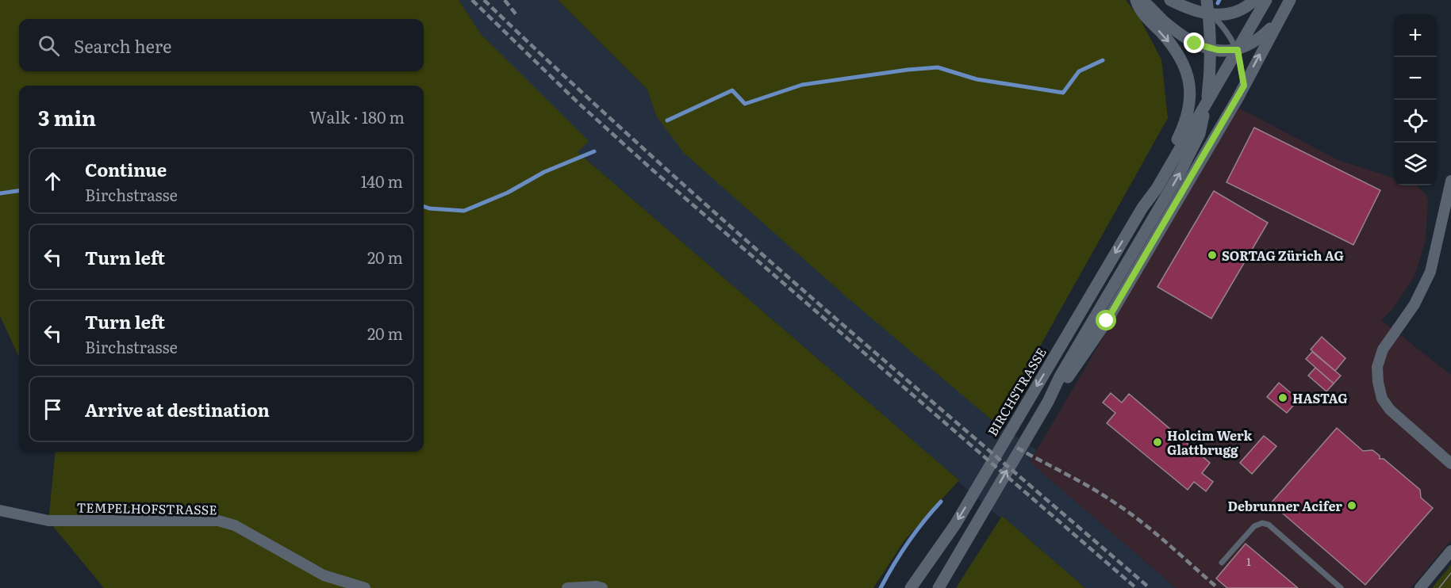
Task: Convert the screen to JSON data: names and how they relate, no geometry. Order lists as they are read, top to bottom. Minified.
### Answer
{"streets":{"main road":["BIRCHSTRASSE"],"street":["TEMPELHOFSTRASSE"]},"places":["SORTAG Zürich AG","HASTAG","Holcim Werk Glattbrugg","Debrunner Acifer"],"house_numbers":["1"],"page":{"map_buttons":["+","−"],"search":"Search here","heading":["3 min","Walk · 180 m"],"list":[["Continue","Birchstrasse","140 m"],["Turn left","20 m"],["Turn left","Birchstrasse","20 m"],"Arrive at destination"]}}
